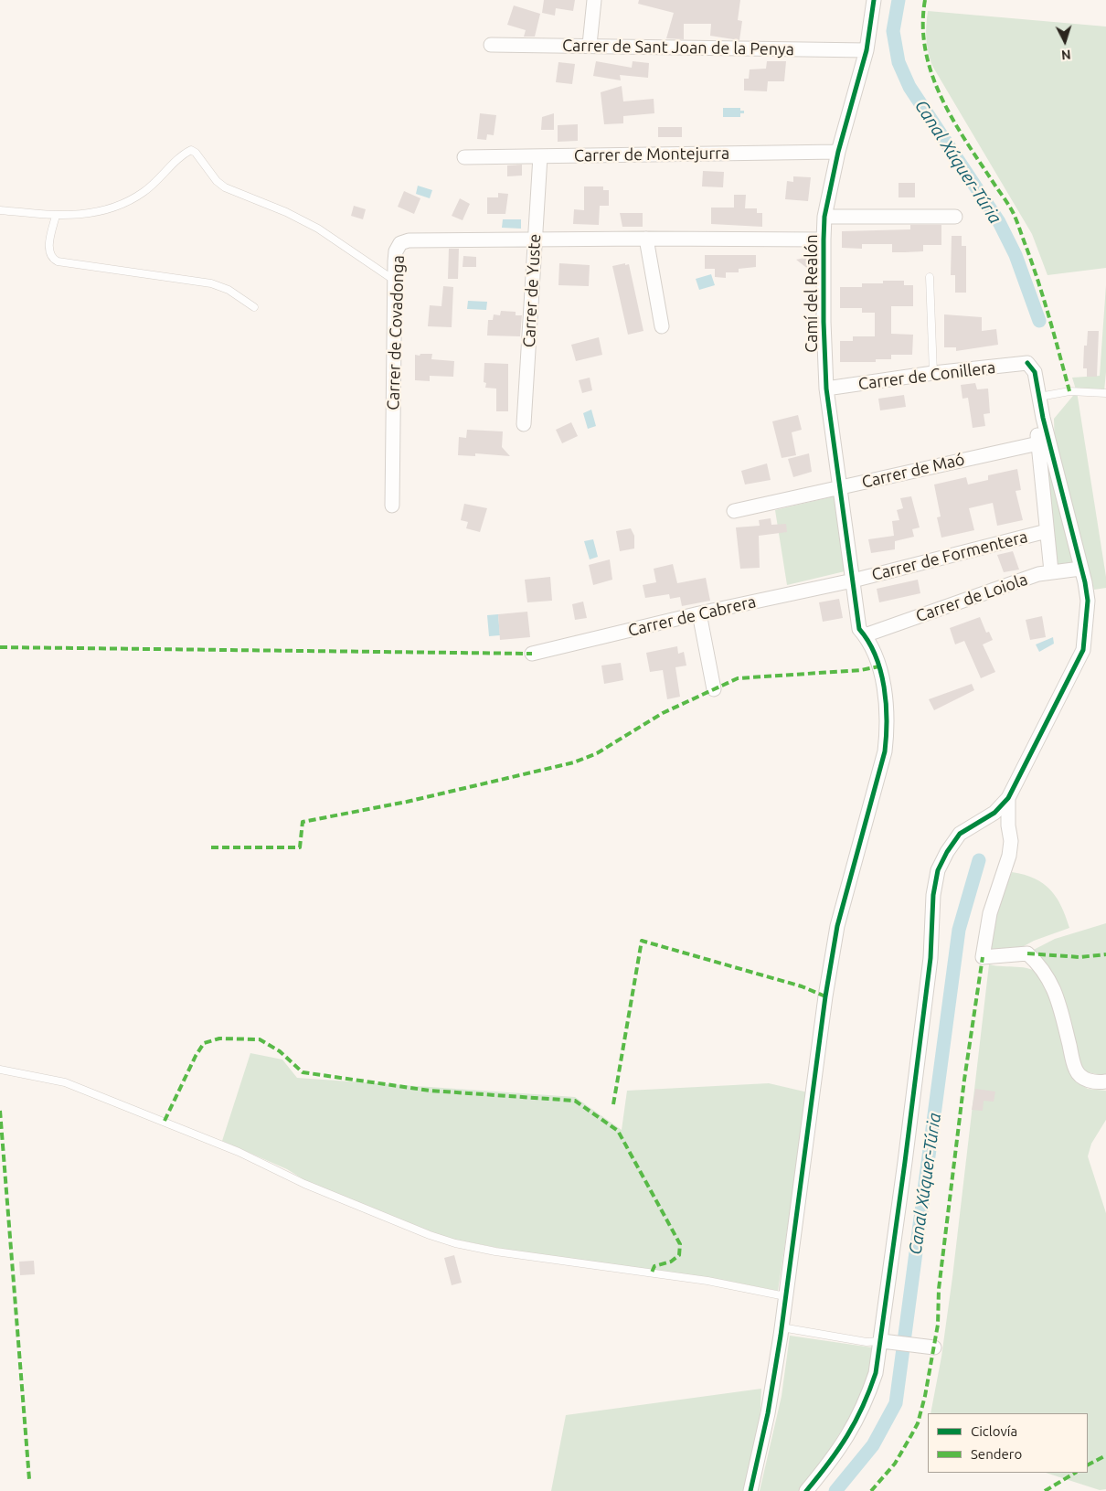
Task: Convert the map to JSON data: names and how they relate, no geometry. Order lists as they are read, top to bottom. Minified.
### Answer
{"streets":{"street":["Carrer de Sant Joan de la Penya","Carrer de Montejurra","Carrer de Yuste","Camí del Realón","Carrer de Covadonga","Carrer de Conillera","Carrer de Maó","Carrer de Formentera","Carrer de Loiola","Carrer de Cabrera"]},"crossings":[["Carrer de Sant Joan de la Penya","Camí del Realón"],["Carrer de Montejurra","Carrer de Yuste"],["Carrer de Montejurra","Camí del Realón"],["Carrer de Yuste","Carrer de Covadonga"],["Camí del Realón","Carrer de Covadonga"],["Camí del Realón","Carrer de Conillera"],["Camí del Realón","Carrer de Maó"],["Camí del Realón","Carrer de Formentera"],["Camí del Realón","Carrer de Loiola"],["Camí del Realón","Carrer de Cabrera"],["Carrer de Formentera","Carrer de Cabrera"]],"water":["Canal Xúquer-Túria"],"legend":["Ciclovía","Sendero"],"north":"bottom"}
